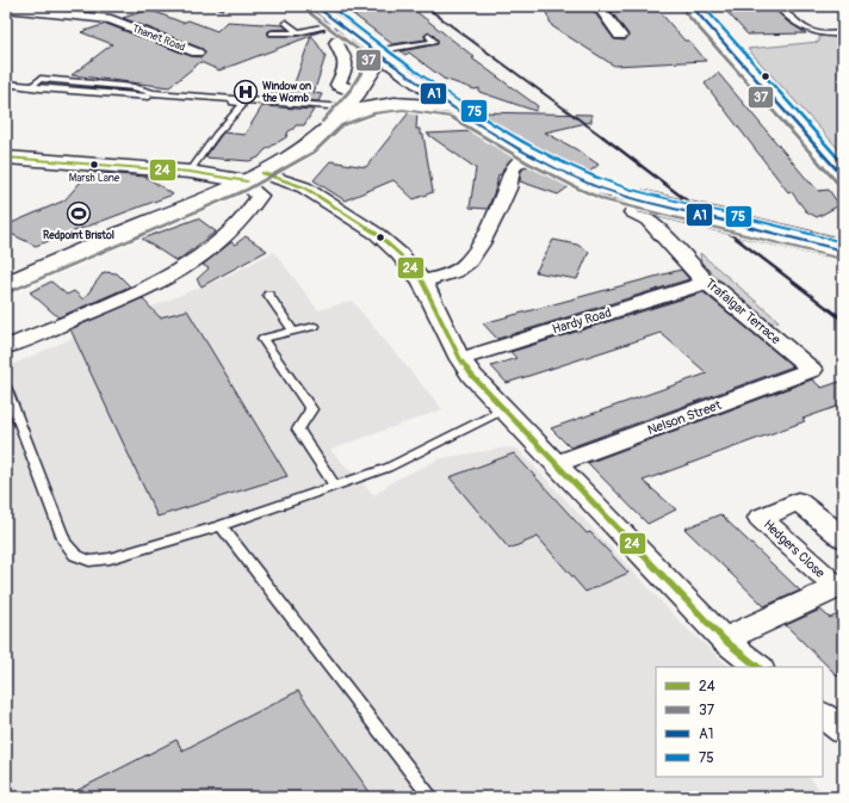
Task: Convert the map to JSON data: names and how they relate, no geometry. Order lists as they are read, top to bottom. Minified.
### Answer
{"streets":{"street":["Thanet Road","Trafalgar Terrace","Hardy Road","Nelson Street","Hedgers Close"]},"crossings":[["Trafalgar Terrace","Hardy Road"],["Trafalgar Terrace","Nelson Street"]],"places":{"hospital":["Window on the Womb"],"other":["Marsh Lane"],"sports":["Redpoint Bristol"]},"lines":["transit line A1","transit line 75","transit line 37","transit line 24"],"legend":["24","37","A1","75"]}
